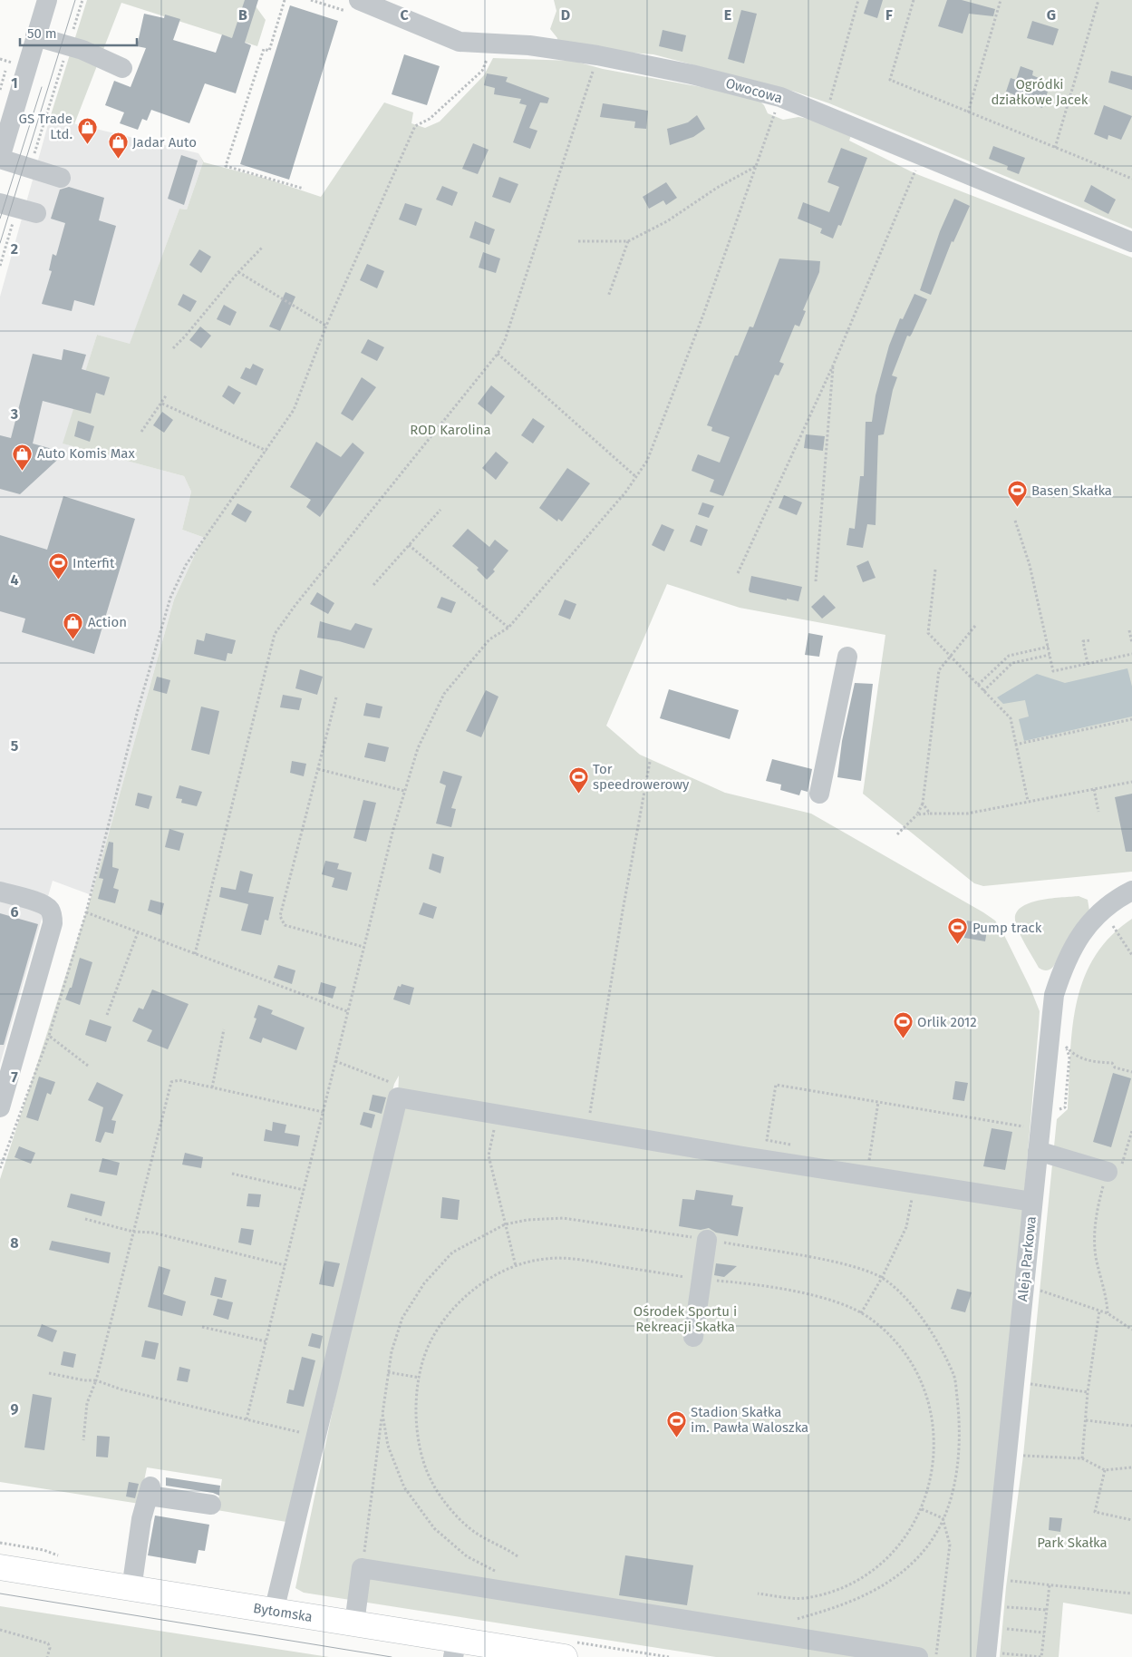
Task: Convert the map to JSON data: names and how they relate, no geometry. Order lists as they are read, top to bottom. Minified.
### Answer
{"streets":{"main road":["Bytomska"],"street":["Owocowa","Aleja Parkowa"]},"parks":["Ogródki działkowe Jacek","ROD Karolina","Ośrodek Sportu i Rekreacji Skałka","Park Skałka"],"places":{"shop":["GS Trade Ltd.","Jadar Auto","Auto Komis Max","Action"],"sports":["Basen Skałka","Interfit","Tor speedrowerowy","Pump track","Orlik 2012","Stadion Skałka im. Pawła Waloszka"]},"scale_bar":"50 m","grid":{"columns":["B","C","D","E","F","G"],"rows":["1","2","3","4","5","6","7","8","9"]}}
